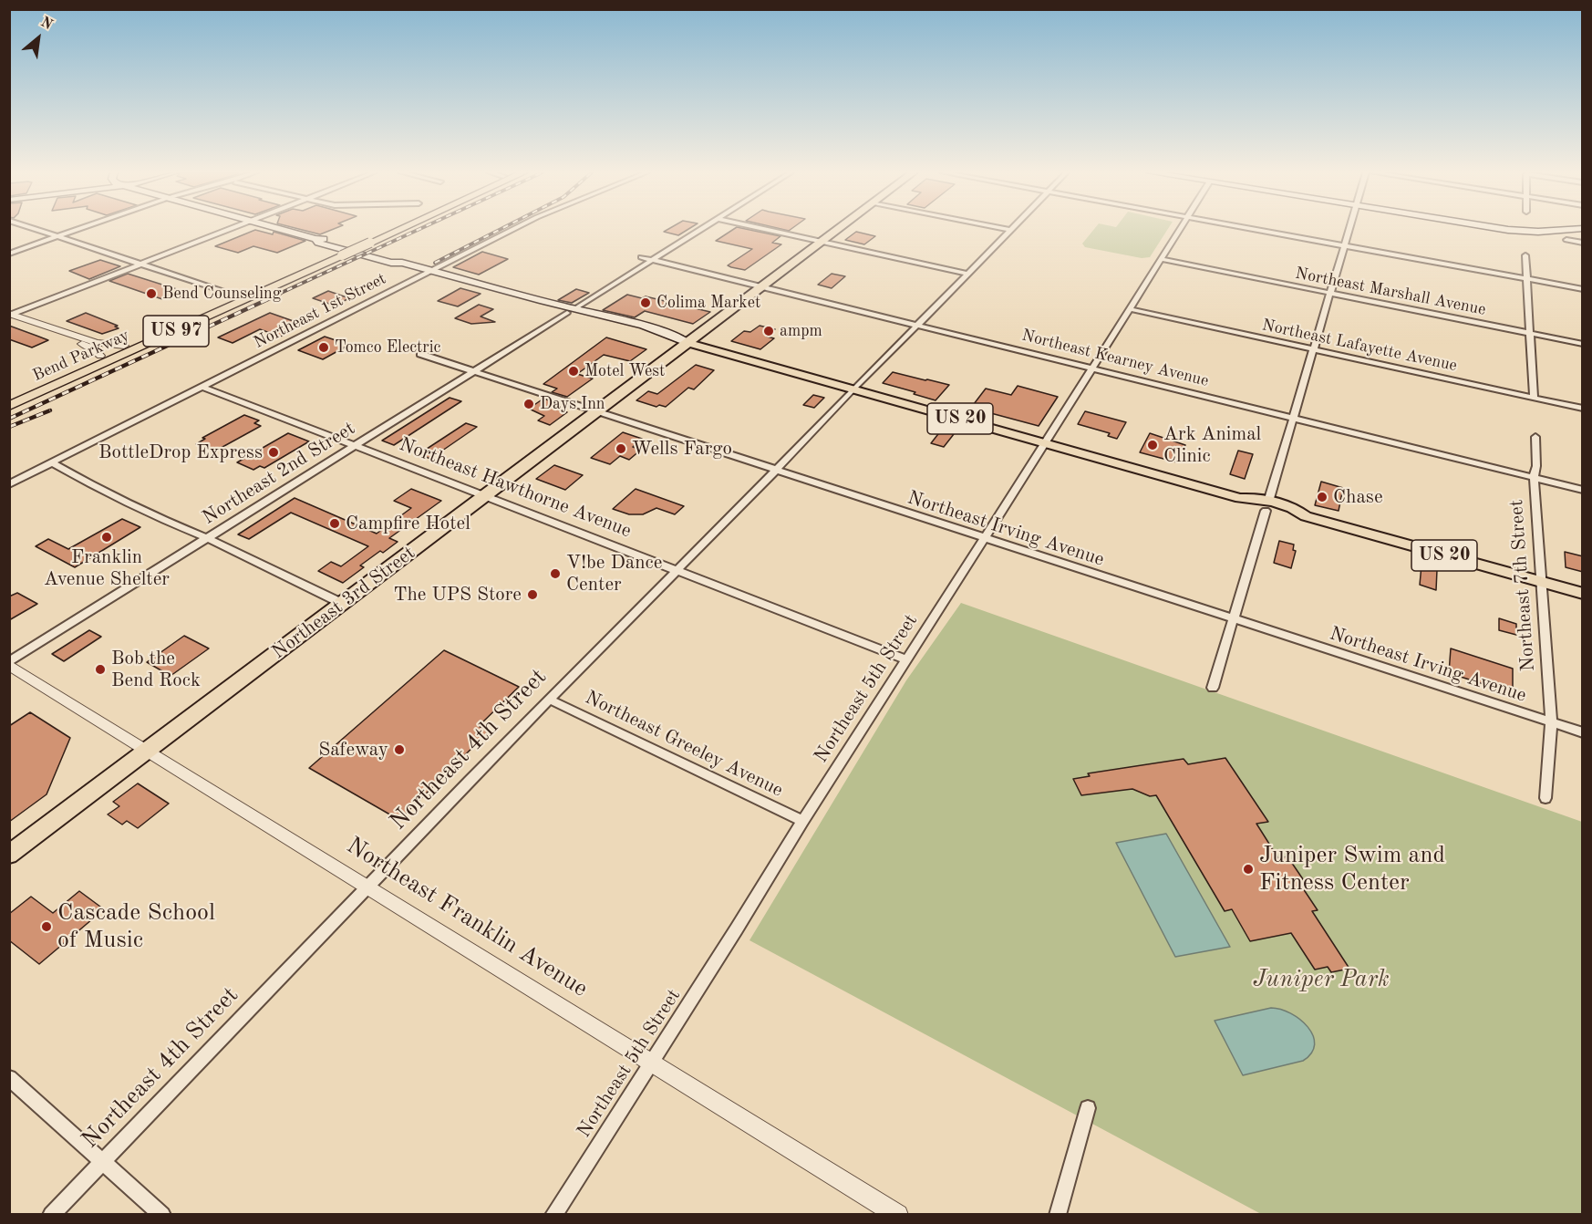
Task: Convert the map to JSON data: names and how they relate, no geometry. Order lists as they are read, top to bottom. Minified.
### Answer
{"streets":{"highway":["US 97","Bend Parkway"],"main road":["US 20","Northeast 3rd Street"],"street":["Northeast Marshall Avenue","Northeast 1st Street","Northeast Lafayette Avenue","Northeast Kearney Avenue","Northeast 2nd Street","Northeast Hawthorne Avenue","Northeast Irving Avenue","Northeast 7th Street","Northeast 5th Street","Northeast Greeley Avenue","Northeast 4th Street","Northeast Franklin Avenue"]},"crossings":[["Northeast Marshall Avenue","Northeast 5th Street"],["Northeast 1st Street","Northeast Hawthorne Avenue"],["Northeast Lafayette Avenue","Northeast 5th Street"],["Northeast Kearney Avenue","Northeast 2nd Street"],["Northeast Kearney Avenue","Northeast 7th Street"],["Northeast Kearney Avenue","Northeast 3rd Street"],["Northeast Kearney Avenue","Northeast 5th Street"],["Northeast Kearney Avenue","Northeast 4th Street"],["US 20","Northeast 7th Street"],["US 20","Northeast 3rd Street"],["US 20","Northeast 5th Street"],["US 20","Northeast 4th Street"],["Northeast 2nd Street","Northeast Hawthorne Avenue"],["Northeast 2nd Street","Northeast Irving Avenue"],["Northeast 2nd Street","Northeast Franklin Avenue"],["Northeast Hawthorne Avenue","Northeast 3rd Street"],["Northeast Hawthorne Avenue","Northeast 5th Street"],["Northeast Hawthorne Avenue","Northeast 4th Street"],["Northeast Irving Avenue","Northeast 7th Street"],["Northeast Irving Avenue","Northeast 3rd Street"],["Northeast Irving Avenue","Northeast 5th Street"],["Northeast Irving Avenue","Northeast 4th Street"],["Northeast 3rd Street","Northeast Franklin Avenue"],["Northeast 5th Street","Northeast Greeley Avenue"],["Northeast 5th Street","Northeast Franklin Avenue"],["Northeast Greeley Avenue","Northeast 4th Street"],["Northeast 4th Street","Northeast Franklin Avenue"]],"parks":["Juniper Park"],"places":["Bend Counseling","Colima Market","ampm","Tomco Electric","Motel West","Days Inn","Ark Animal Clinic","Wells Fargo","BottleDrop Express","Chase","Campfire Hotel","Franklin Avenue Shelter","V!be Dance Center","The UPS Store","Bob the Bend Rock","Safeway","Juniper Swim and Fitness Center","Cascade School of Music"],"north":"top right"}
